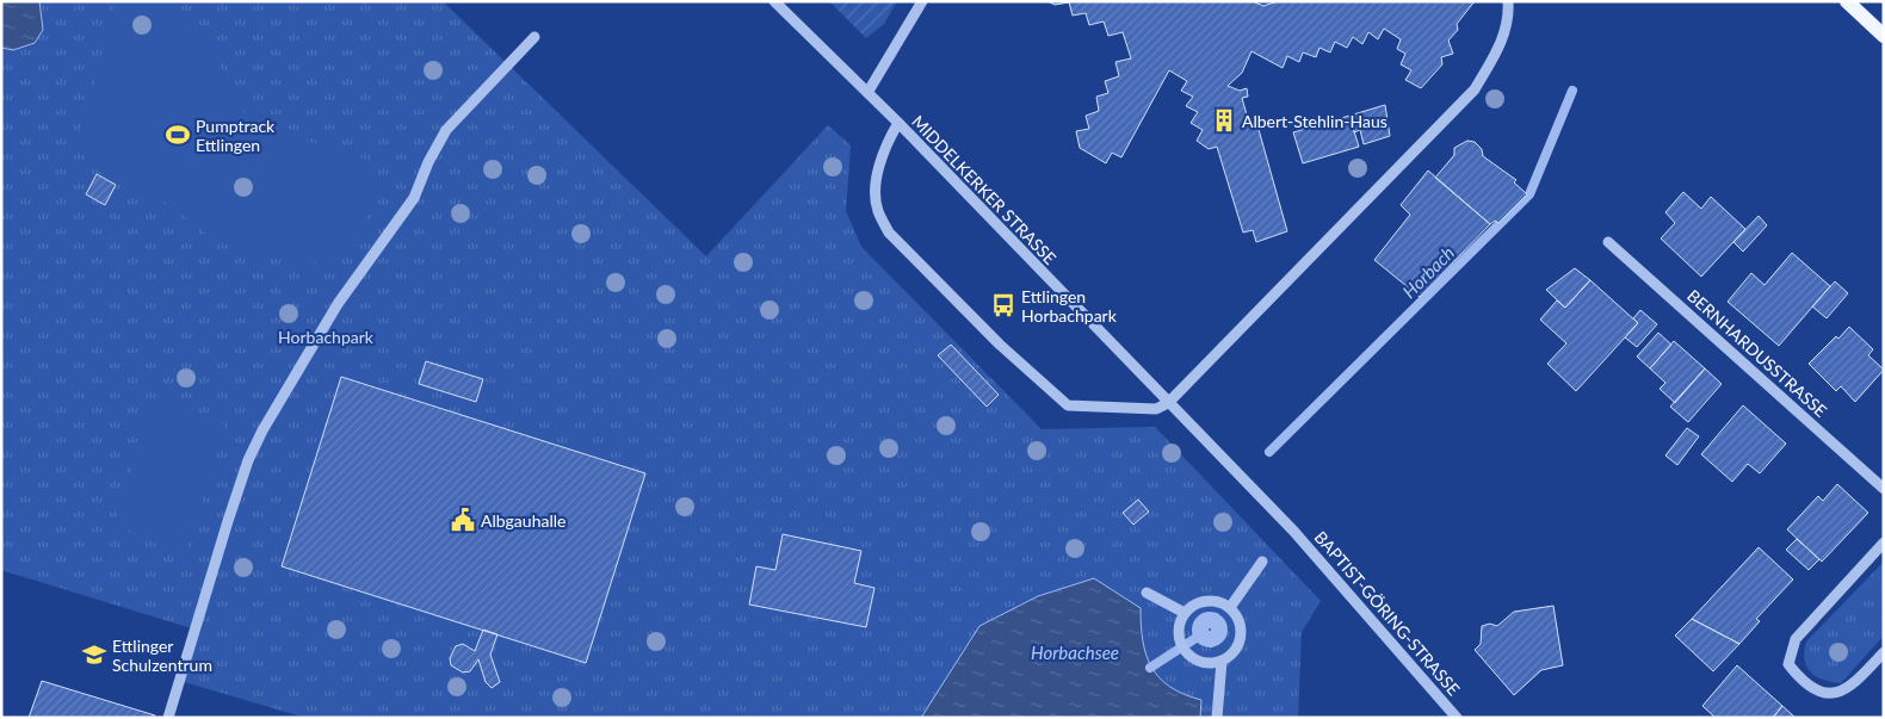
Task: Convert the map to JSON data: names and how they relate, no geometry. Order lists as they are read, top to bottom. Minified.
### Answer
{"streets":{"street":["MIDDELKERKER STRASSE","BERNHARDUSSTRASSE","BAPTIST-GÖRING-STRASSE"]},"crossings":[["MIDDELKERKER STRASSE","BAPTIST-GÖRING-STRASSE"]],"water":["Horbach","Horbachsee"],"parks":["Horbachpark"],"places":{"building":["Albert-Stehlin-Haus"],"sports":["Pumptrack Ettlingen"],"bus stop":["Ettlingen Horbachpark"],"public building":["Albgauhalle"],"school or university":["Ettlinger Schulzentrum"]}}
